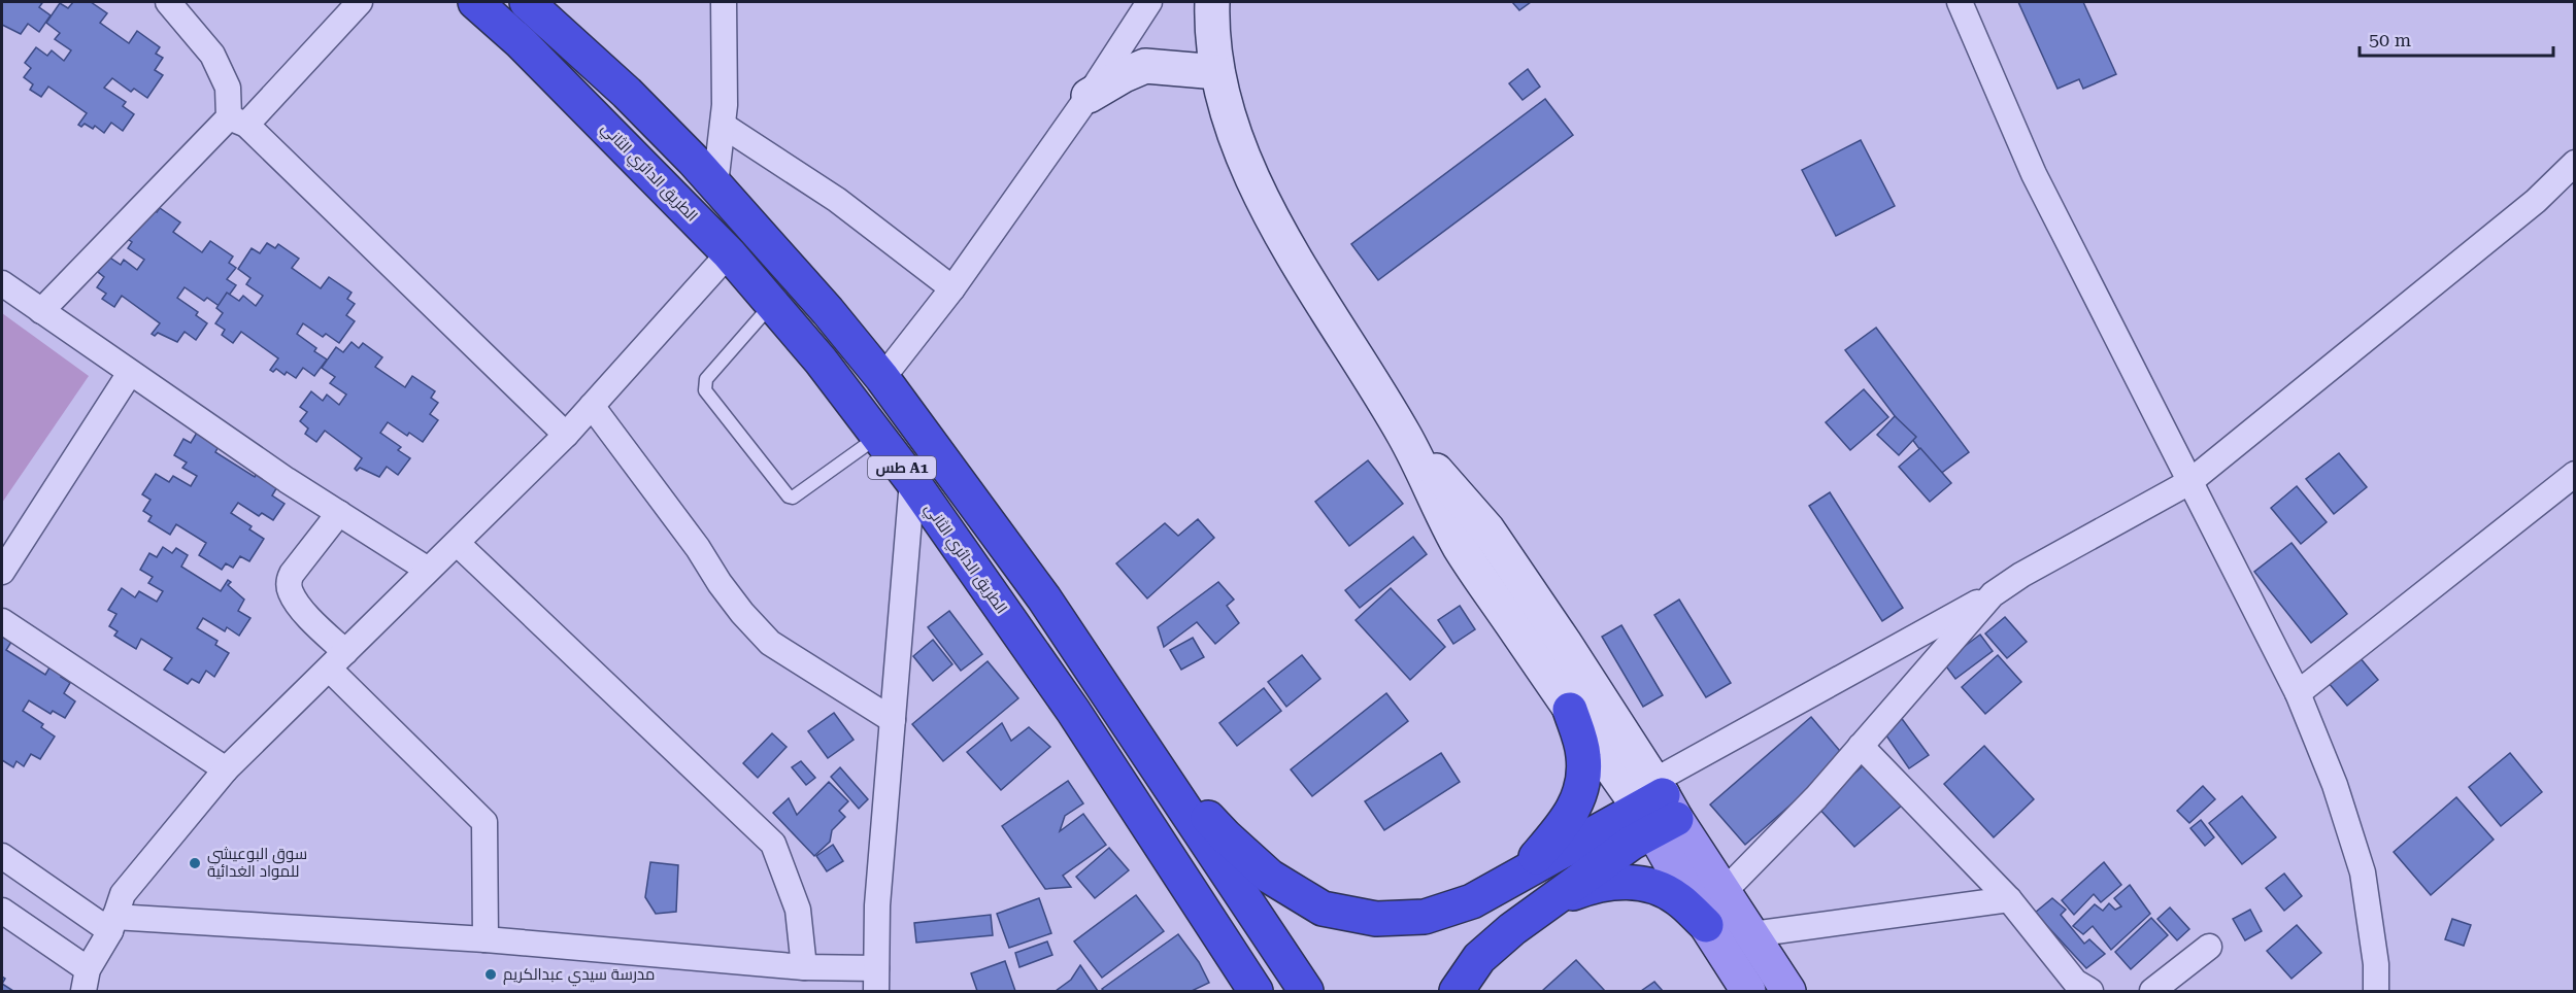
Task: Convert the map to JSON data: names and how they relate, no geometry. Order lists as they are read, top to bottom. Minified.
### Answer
{"streets":{"highway":["الطريق الدائري الثاني","طس A1"]},"places":["سوق البوعيشي للمواد الغدائية","مدرسة سيدي عبدالكريم"],"scale_bar":"50 m"}
